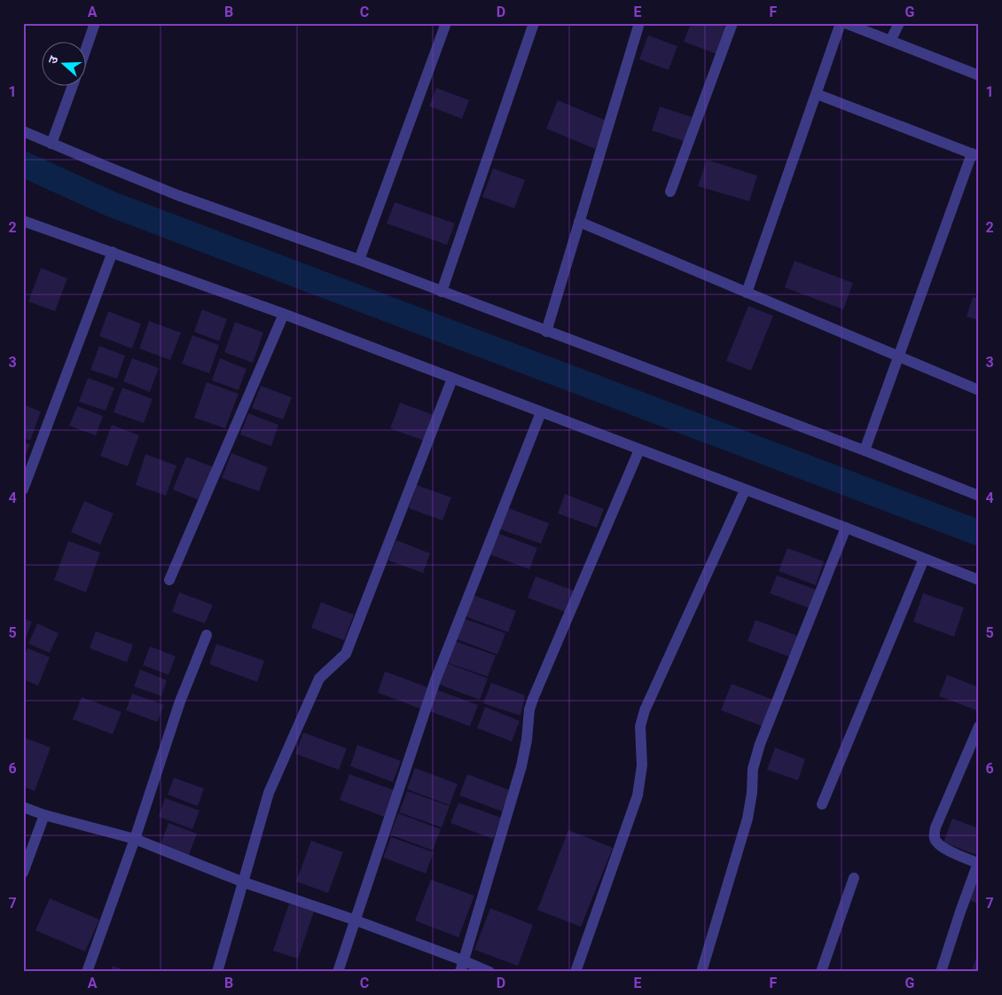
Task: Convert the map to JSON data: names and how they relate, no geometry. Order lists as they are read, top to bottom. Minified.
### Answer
{"north":"left","grid":{"columns":["A","B","C","D","E","F","G"],"rows":["1","2","3","4","5","6","7"]}}
